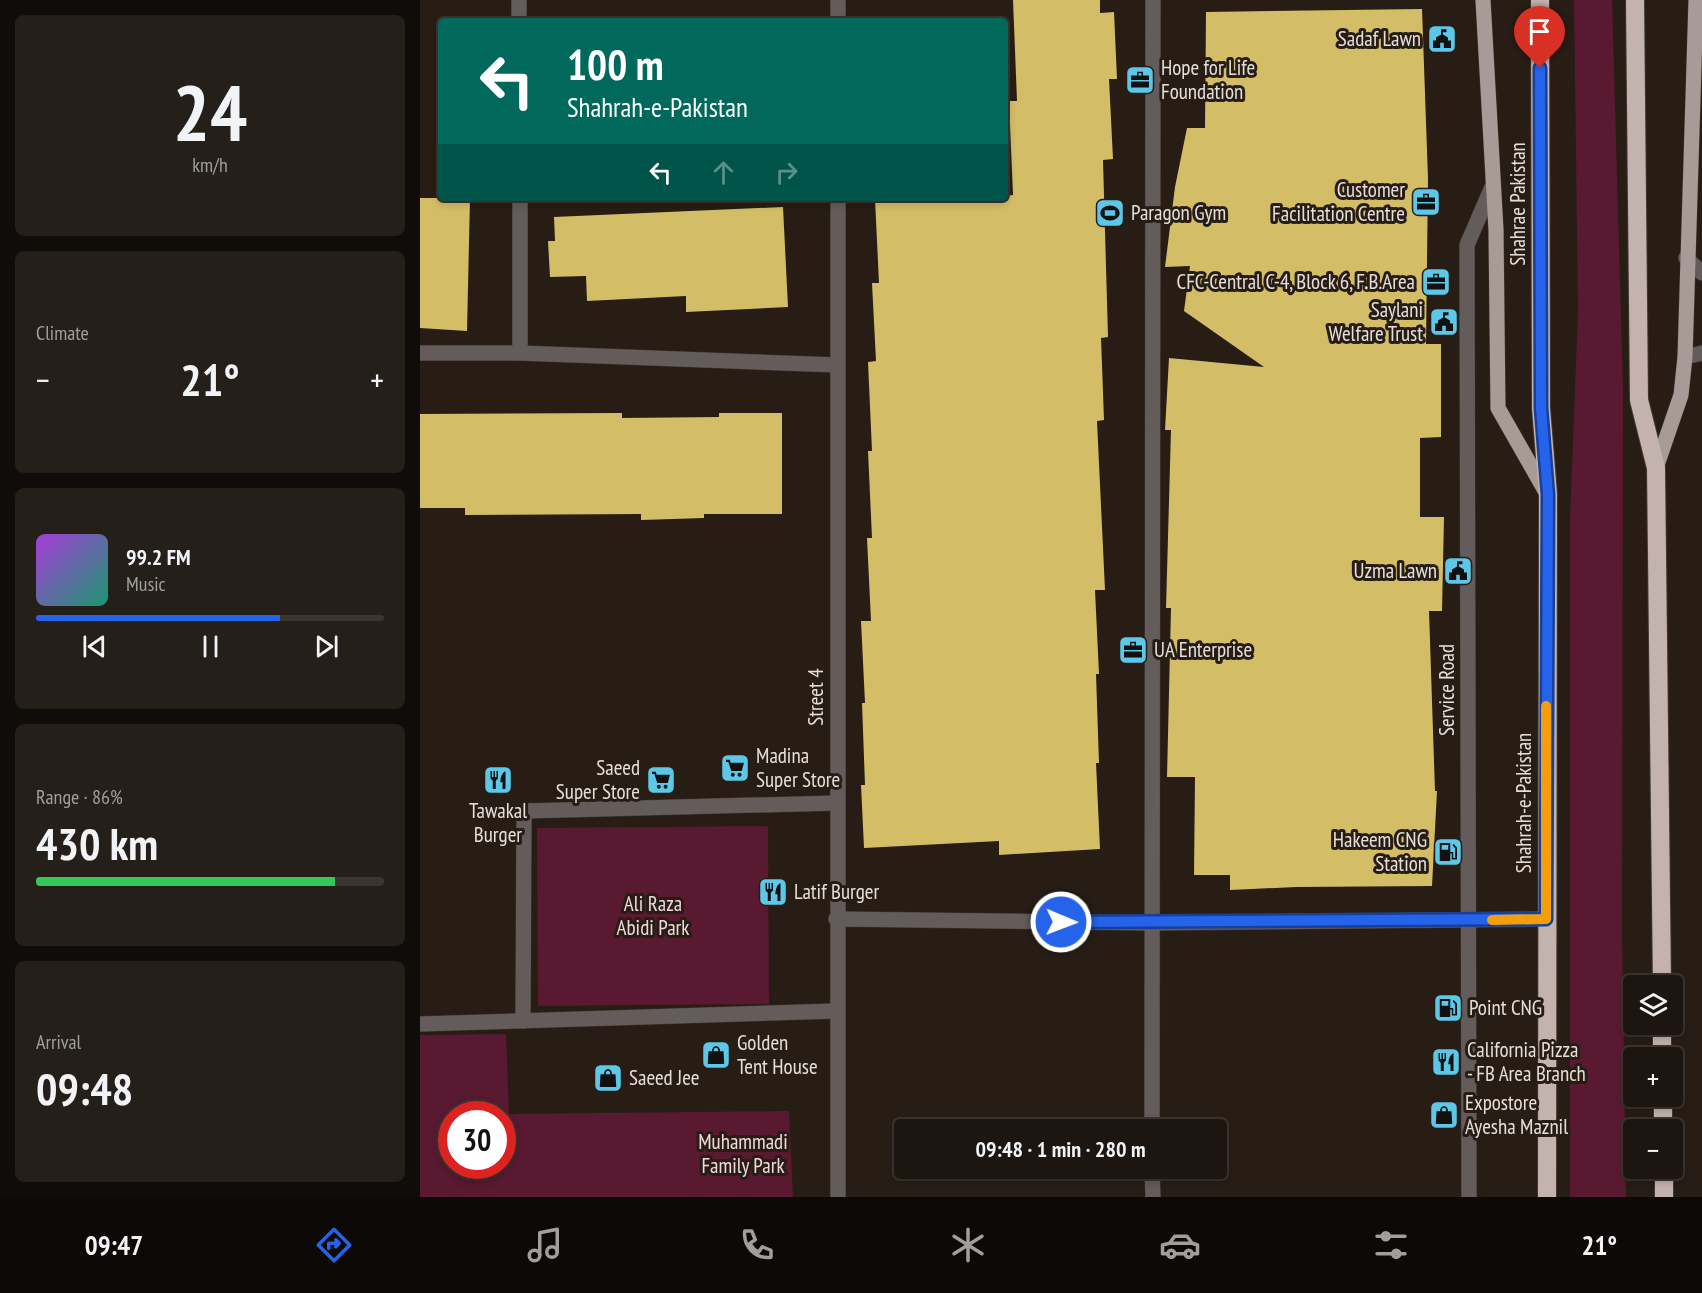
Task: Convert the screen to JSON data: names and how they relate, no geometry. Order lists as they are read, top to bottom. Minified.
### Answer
{"streets":{"highway":["Shahrae Pakistan","Shahrah-e-Pakistan"],"street":["Service Road","Street 4"]},"crossings":[["Shahrae Pakistan","Shahrah-e-Pakistan"]],"parks":["Ali Raza Abidi Park","Muhammadi Family Park"],"places":{"public building":["Sadaf Lawn","Saylani Welfare Trust","Uzma Lawn"],"office":["Hope for Life Foundation","Customer Facilitation Centre","CFC-Central C-4, Block 6, F.B.Area","UA Enterprise"],"sports":["Paragon Gym"],"supermarket":["Madina Super Store","Saeed Super Store"],"restaurant":["Tawakal Burger","Latif Burger","California Pizza - FB Area Branch"],"fuel station":["Hakeem CNG Station","Point CNG"],"shop":["Golden Tent House","Saeed Jee","Expostore Ayesha Maznil"]},"page":{"tile":[["24","km/h"],"Climate",["Range · 86%","430 km"],["Arrival","09:48"]],"turn":["100 m","Shahrah-e-Pakistan"],"heat":["−","21°","+"],"song":["99.2 FM","Music"],"map_buttons":["+","−"],"limit":"30","trip":"09:48 · 1 min · 280 m","tabs":["09:47","21°"]}}
